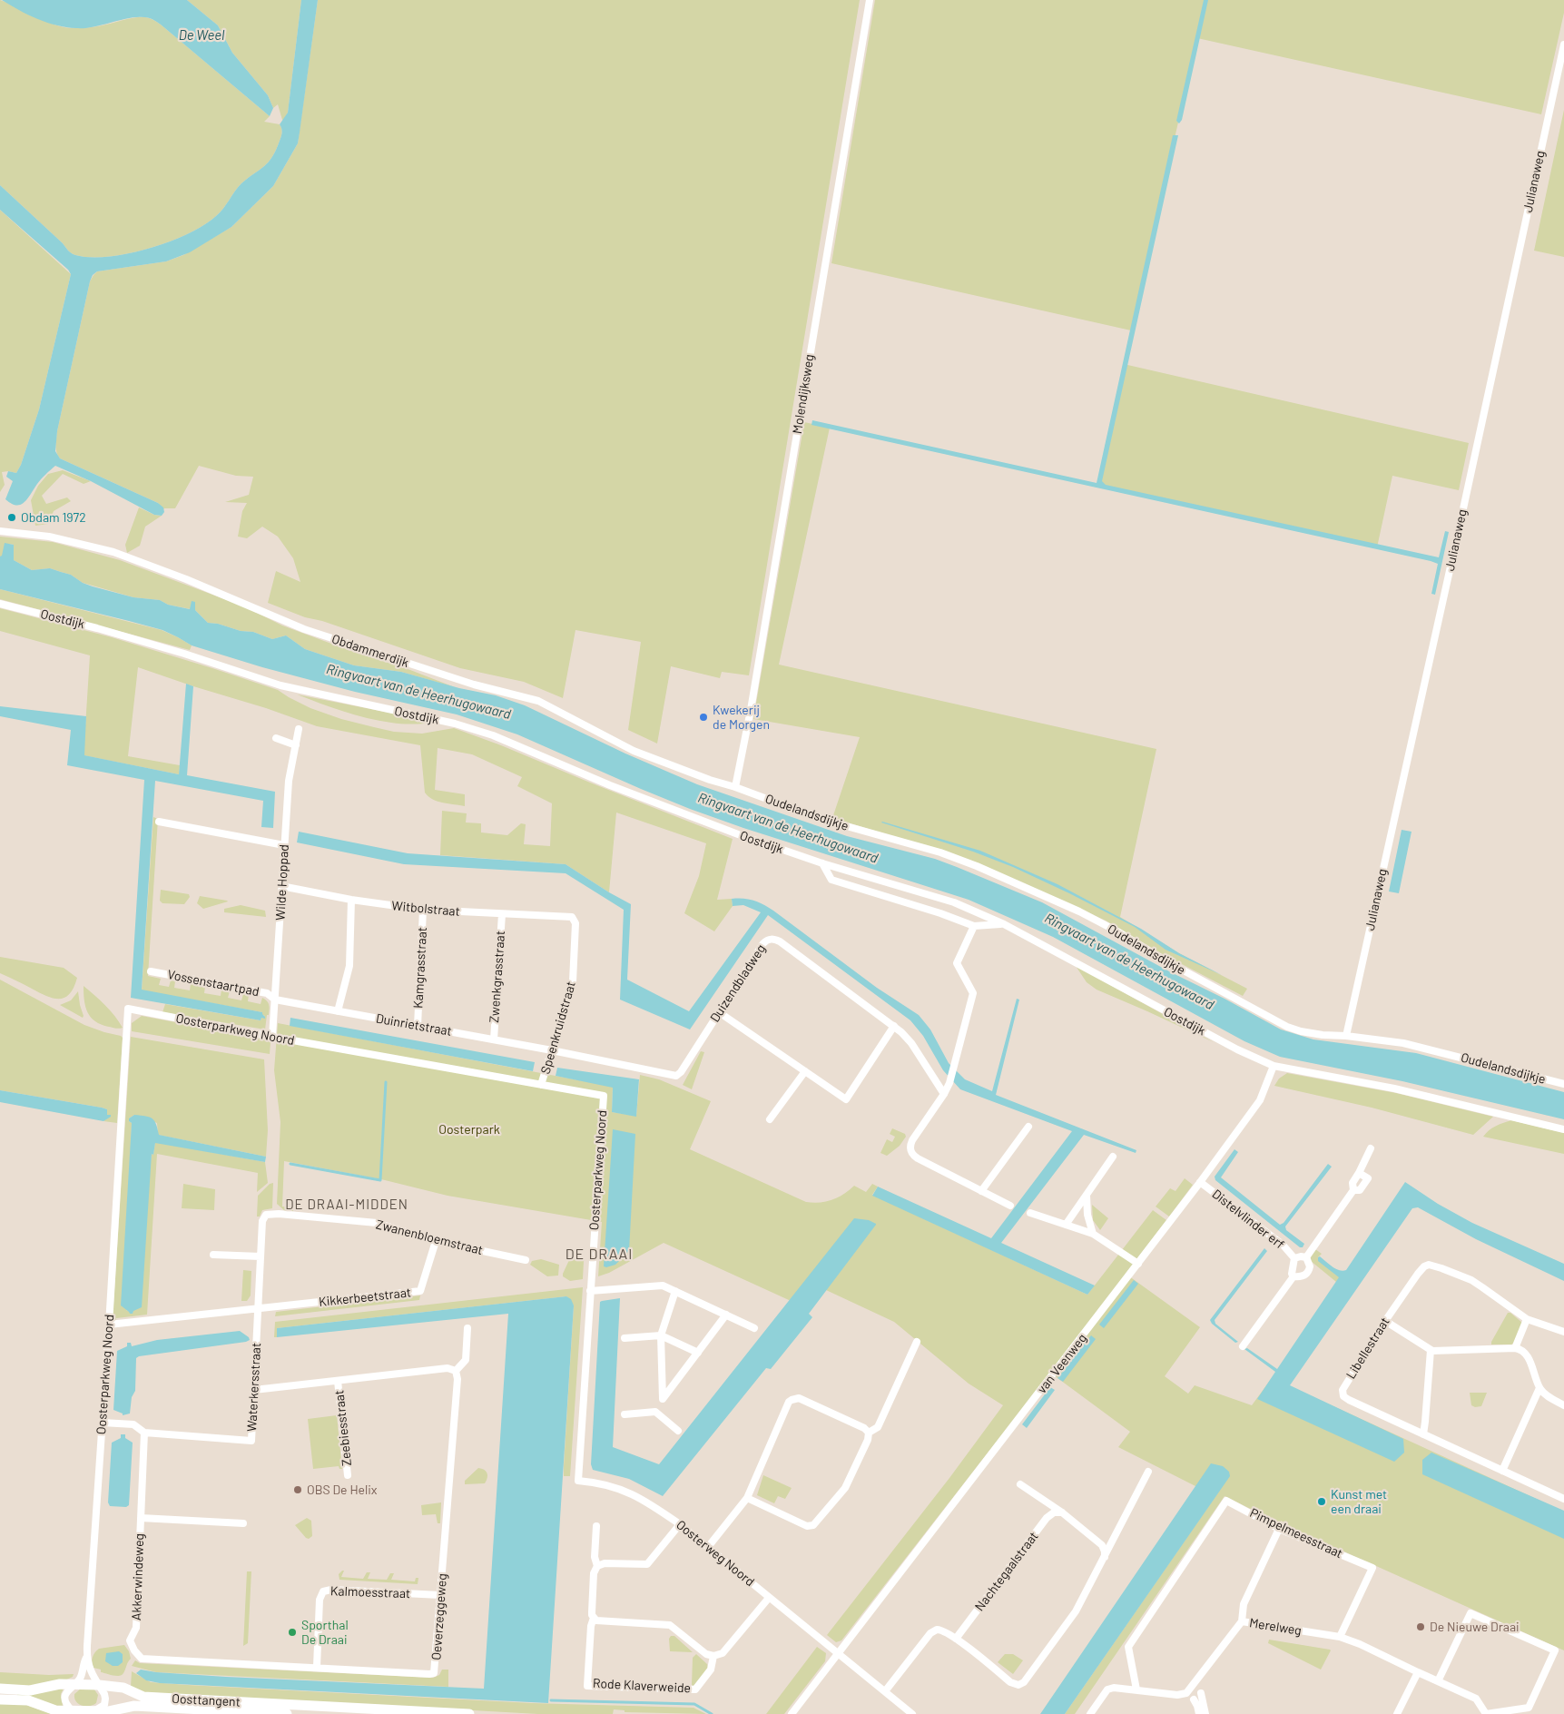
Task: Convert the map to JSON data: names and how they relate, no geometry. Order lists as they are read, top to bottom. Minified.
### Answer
{"streets":{"main road":["Oosttangent"],"street":["Julianaweg","Molendijksweg","Oostdijk","Obdammerdijk","Oudelandsdijkje","Wilde Hoppad","Witbolstraat","Kamgrasstraat","Zwenkgrasstraat","Vossenstaartpad","Duizendbladweg","Duinrietstraat","Speenkruidstraat","Oosterparkweg Noord","Distelvlinder erf","Zwanenbloemstraat","Kikkerbeetstraat","Libellestraat","van Veenweg","Waterkersstraat","Zeebiesstraat","Pimpelmeesstraat","Oosterweg Noord","Nachtegaalstraat","Akkerwindeweg","Kalmoesstraat","Oeverzeggeweg","Merelweg","Rode Klaverweide"]},"crossings":[["Julianaweg","Oudelandsdijkje"],["Molendijksweg","Obdammerdijk"],["Molendijksweg","Oudelandsdijkje"],["Oostdijk","van Veenweg"],["Obdammerdijk","Oudelandsdijkje"],["Wilde Hoppad","Witbolstraat"],["Wilde Hoppad","Vossenstaartpad"],["Wilde Hoppad","Duinrietstraat"],["Wilde Hoppad","Oosterparkweg Noord"],["Witbolstraat","Kamgrasstraat"],["Witbolstraat","Zwenkgrasstraat"],["Witbolstraat","Speenkruidstraat"],["Kamgrasstraat","Duinrietstraat"],["Zwenkgrasstraat","Duinrietstraat"],["Vossenstaartpad","Duinrietstraat"],["Duizendbladweg","Duinrietstraat"],["Duizendbladweg","Speenkruidstraat"],["Duinrietstraat","Speenkruidstraat"],["Speenkruidstraat","Oosterparkweg Noord"],["Oosterparkweg Noord","Oosterweg Noord"],["Oosterparkweg Noord","Oosttangent"],["Distelvlinder erf","van Veenweg"],["Zwanenbloemstraat","Kikkerbeetstraat"],["Zwanenbloemstraat","Waterkersstraat"],["Kikkerbeetstraat","Waterkersstraat"],["van Veenweg","Oosterweg Noord"],["Waterkersstraat","Akkerwindeweg"],["Pimpelmeesstraat","Merelweg"],["Akkerwindeweg","Oeverzeggeweg"],["Kalmoesstraat","Oeverzeggeweg"]],"districts":["DE DRAAI-MIDDEN","DE DRAAI"],"water":["De Weel","Ringvaart van de Heerhugowaard"],"parks":["Oosterpark"],"places":["Obdam 1972","Kwekerij de Morgen","OBS De Helix","Kunst met een draai","De Nieuwe Draai","Sporthal De Draai"]}
